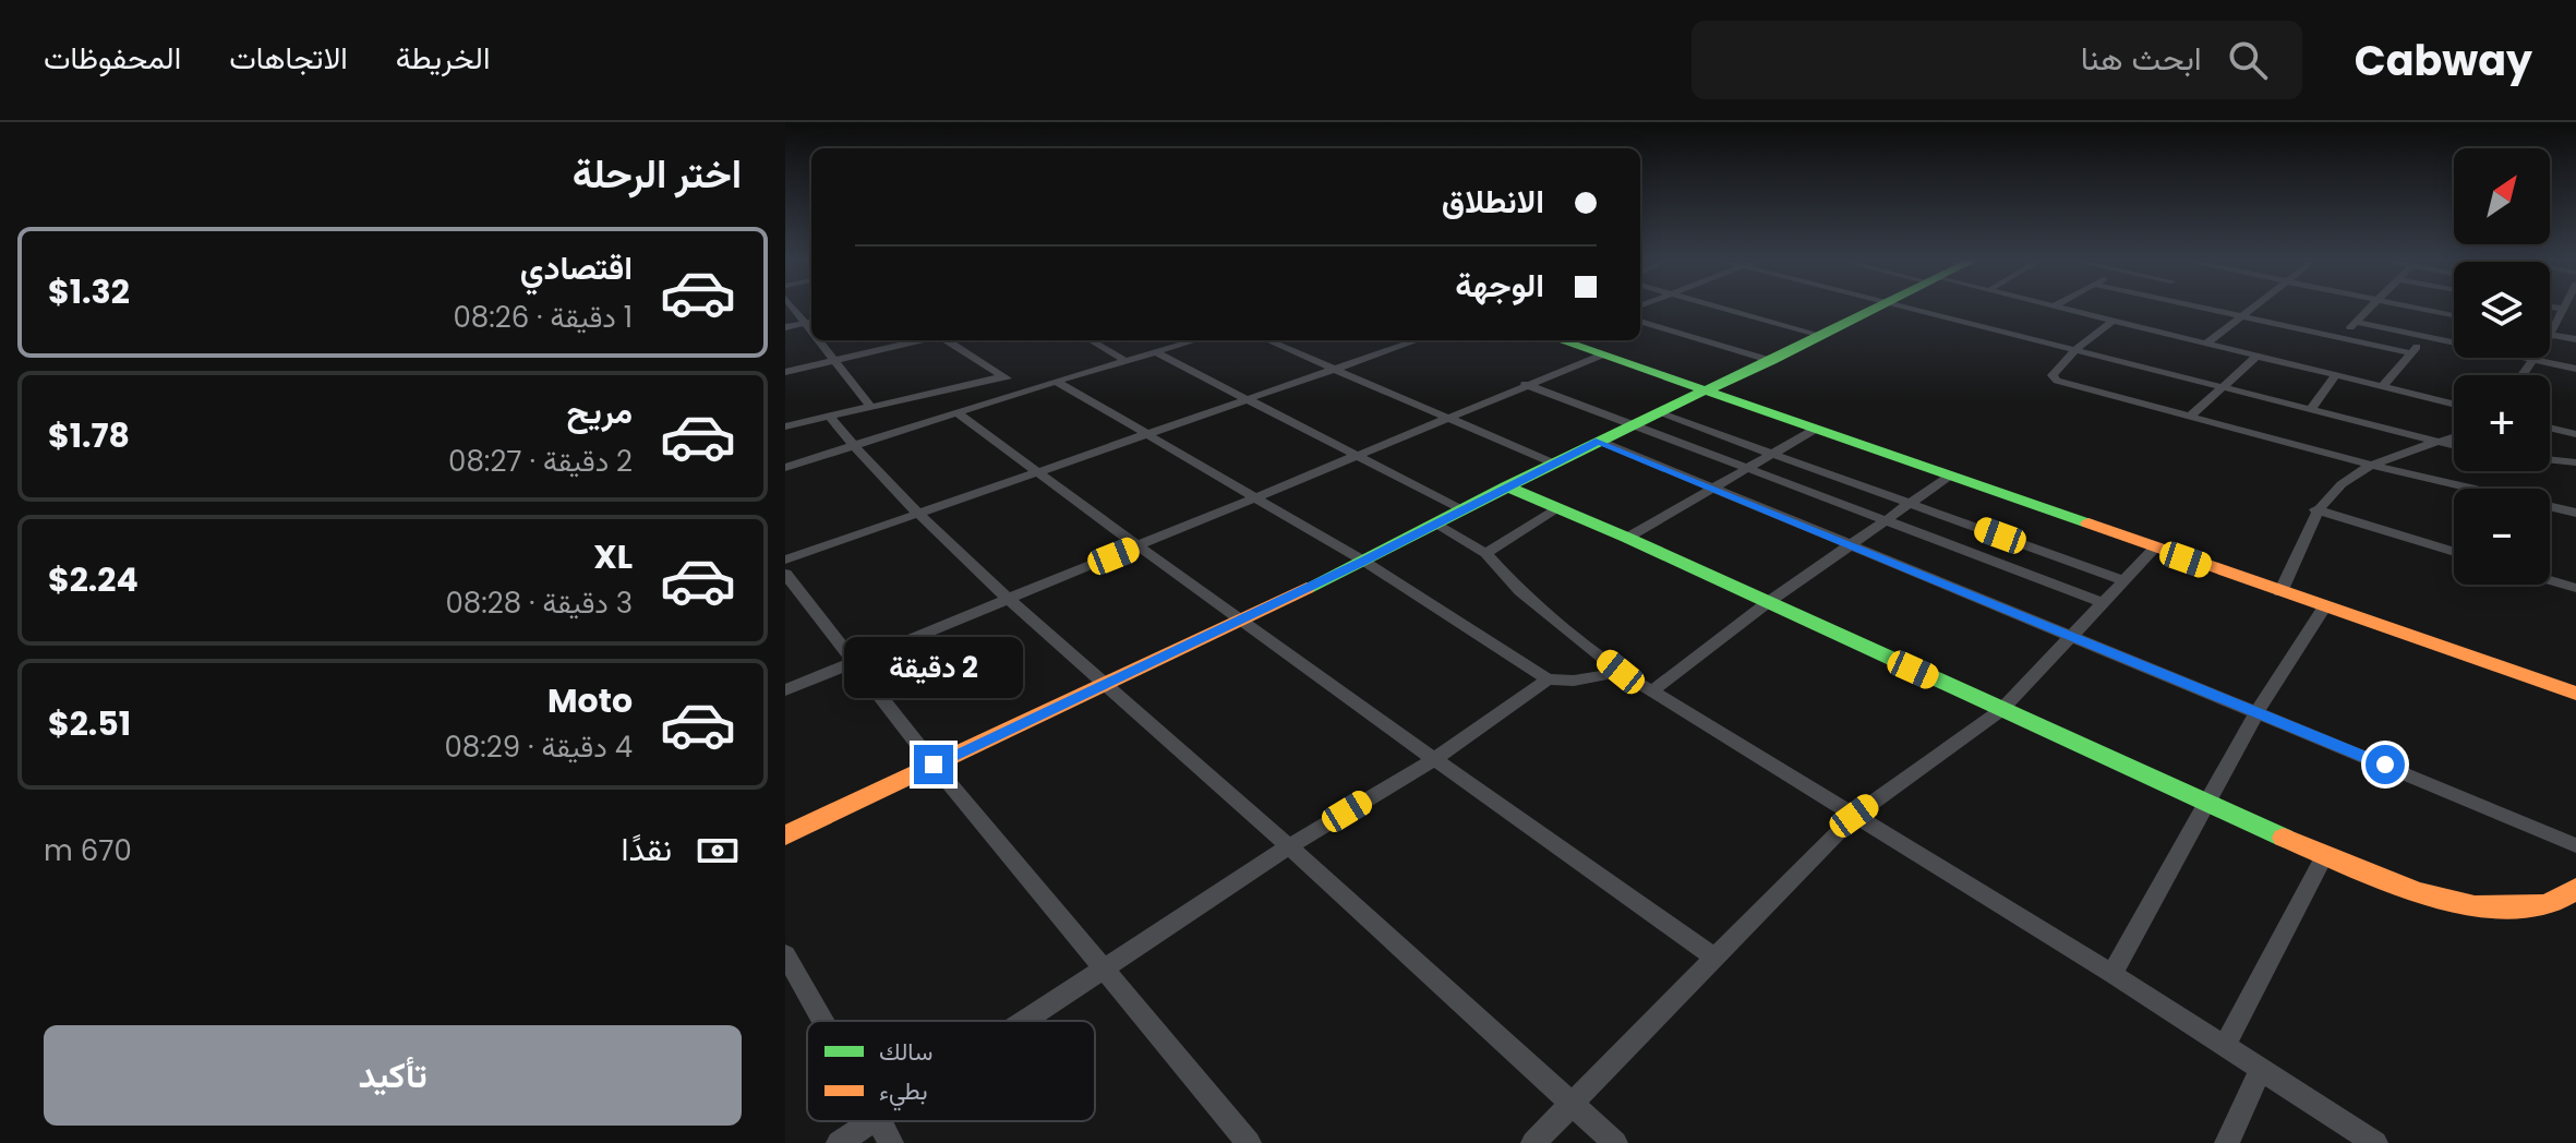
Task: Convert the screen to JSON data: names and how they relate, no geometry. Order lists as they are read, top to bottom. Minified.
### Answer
{"legend":["سالك","بطيء"],"north":"top right","page":{"header":"Cabway","search":"ابحث هنا","nav":["الخريطة","الاتجاهات","المحفوظات"],"heading":"اختر الرحلة","map_buttons":["+","−"],"banner":["الانطلاق","الوجهة"],"list":[{"name":"اقتصادي","note":"1 دقيقة · 08:26","value":"$1.32"},{"name":"مريح","note":"2 دقيقة · 08:27","value":"$1.78"},{"name":"XL","note":"3 دقيقة · 08:28","value":"$2.24"},{"name":"Moto","note":"4 دقيقة · 08:29","value":"$2.51"}],"bubble":"2 دقيقة","pay":["نقدًا","670 m"],"buttons":"تأكيد"}}
